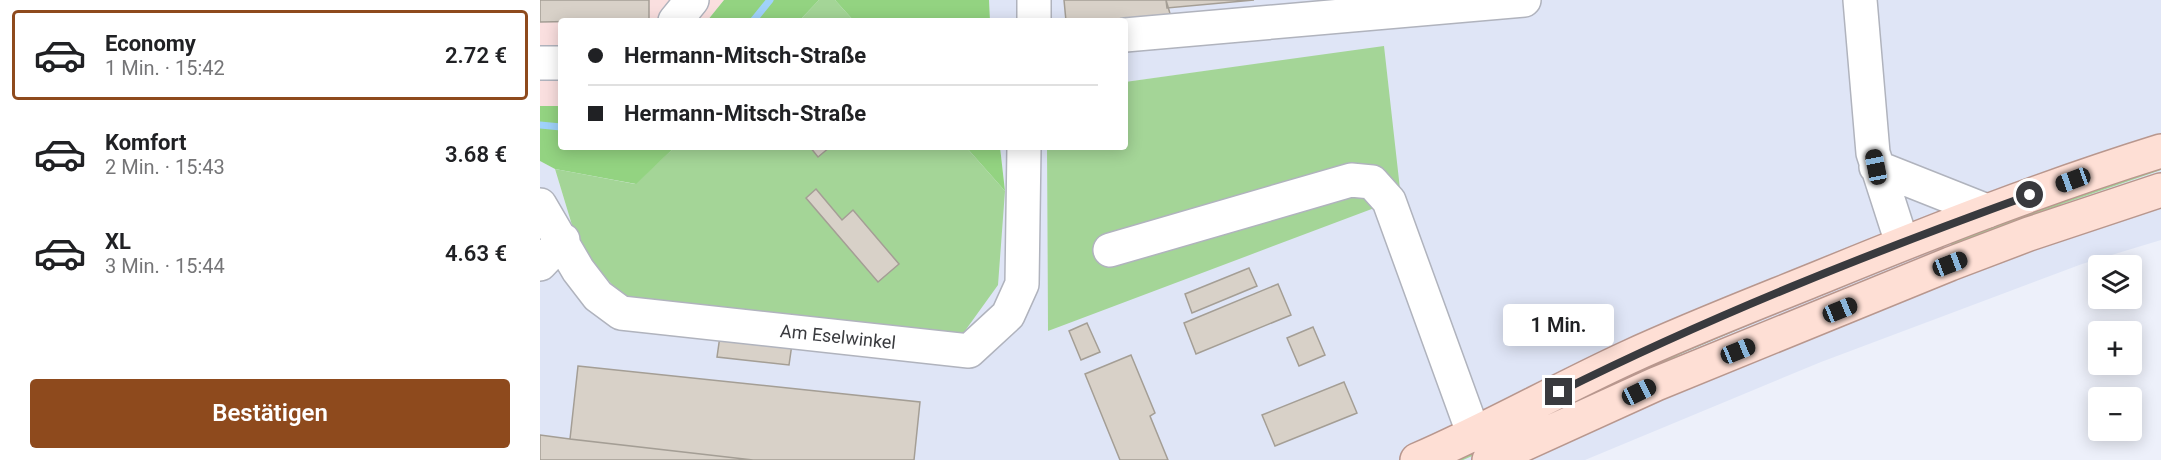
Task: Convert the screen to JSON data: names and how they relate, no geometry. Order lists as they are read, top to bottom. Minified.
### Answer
{"streets":{"street":["Am Eselwinkel"]},"page":{"list":[{"name":"Economy","note":"1 Min. · 15:42","value":"2.72 €"},{"name":"Komfort","note":"2 Min. · 15:43","value":"3.68 €"},{"name":"XL","note":"3 Min. · 15:44","value":"4.63 €"}],"banner":["Hermann-Mitsch-Straße","Hermann-Mitsch-Straße"],"map_buttons":["+","−"],"bubble":"1 Min.","buttons":"Bestätigen"}}
